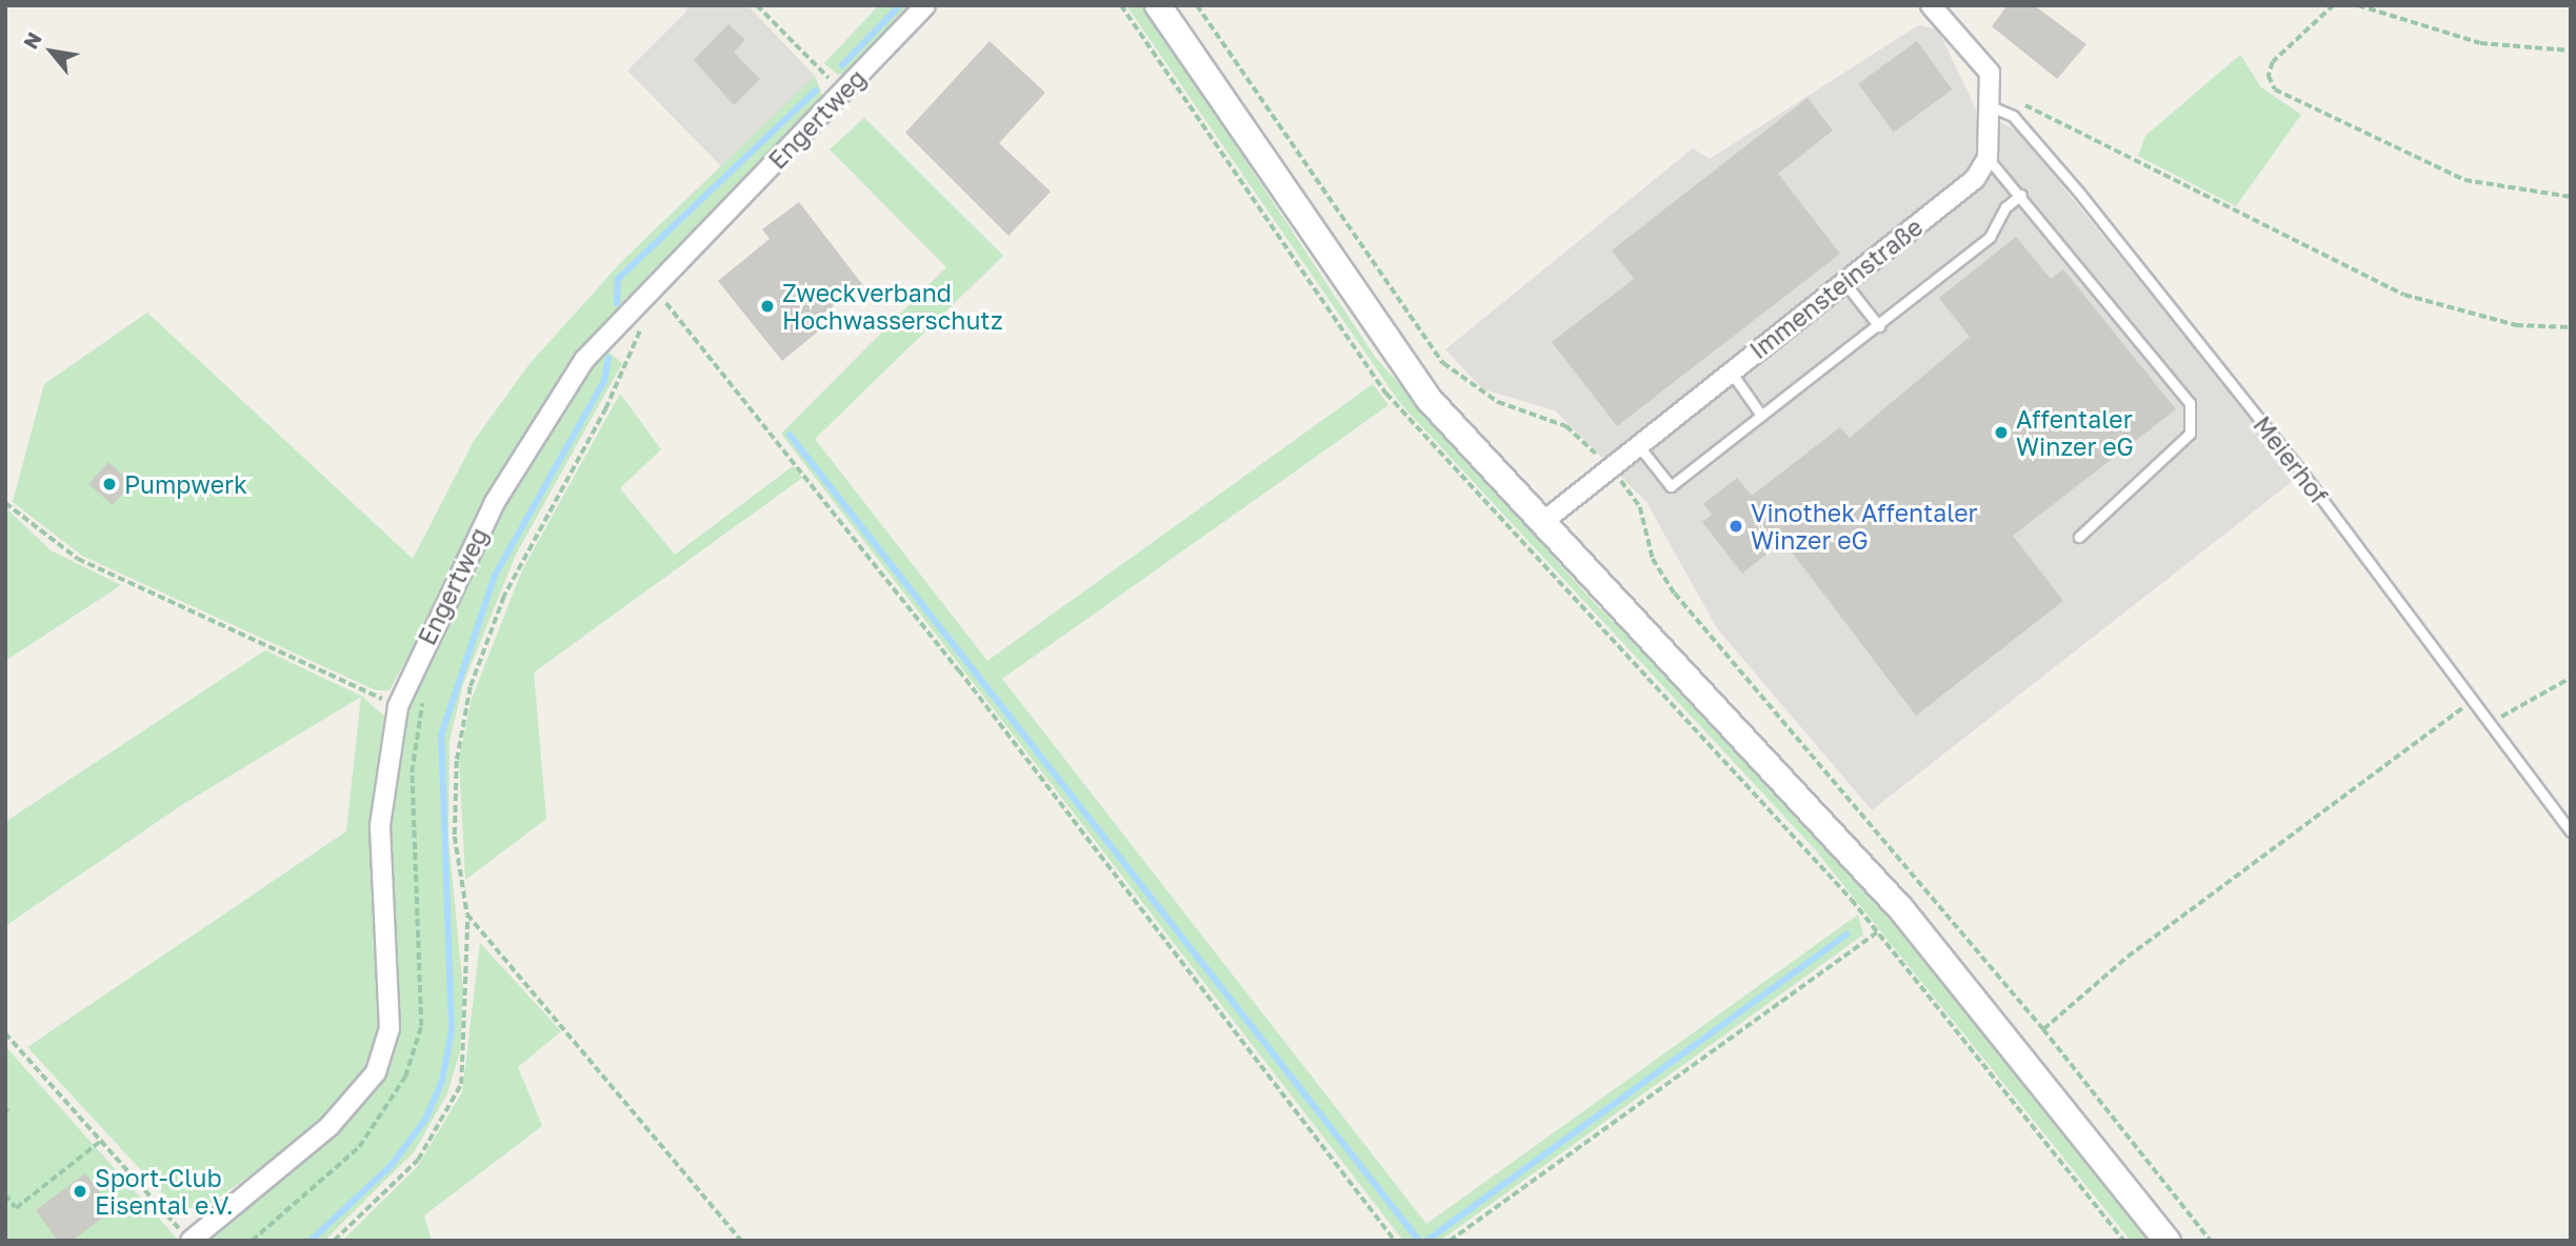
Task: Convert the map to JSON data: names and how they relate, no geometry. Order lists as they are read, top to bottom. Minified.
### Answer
{"streets":{"street":["Engertweg","Immensteinstraße"],"lane":["Meierhof"]},"places":["Zweckverband Hochwasserschutz","Affentaler Winzer eG","Pumpwerk","Vinothek Affentaler Winzer eG","Sport-Club Eisental e.V."],"north":"top left"}
